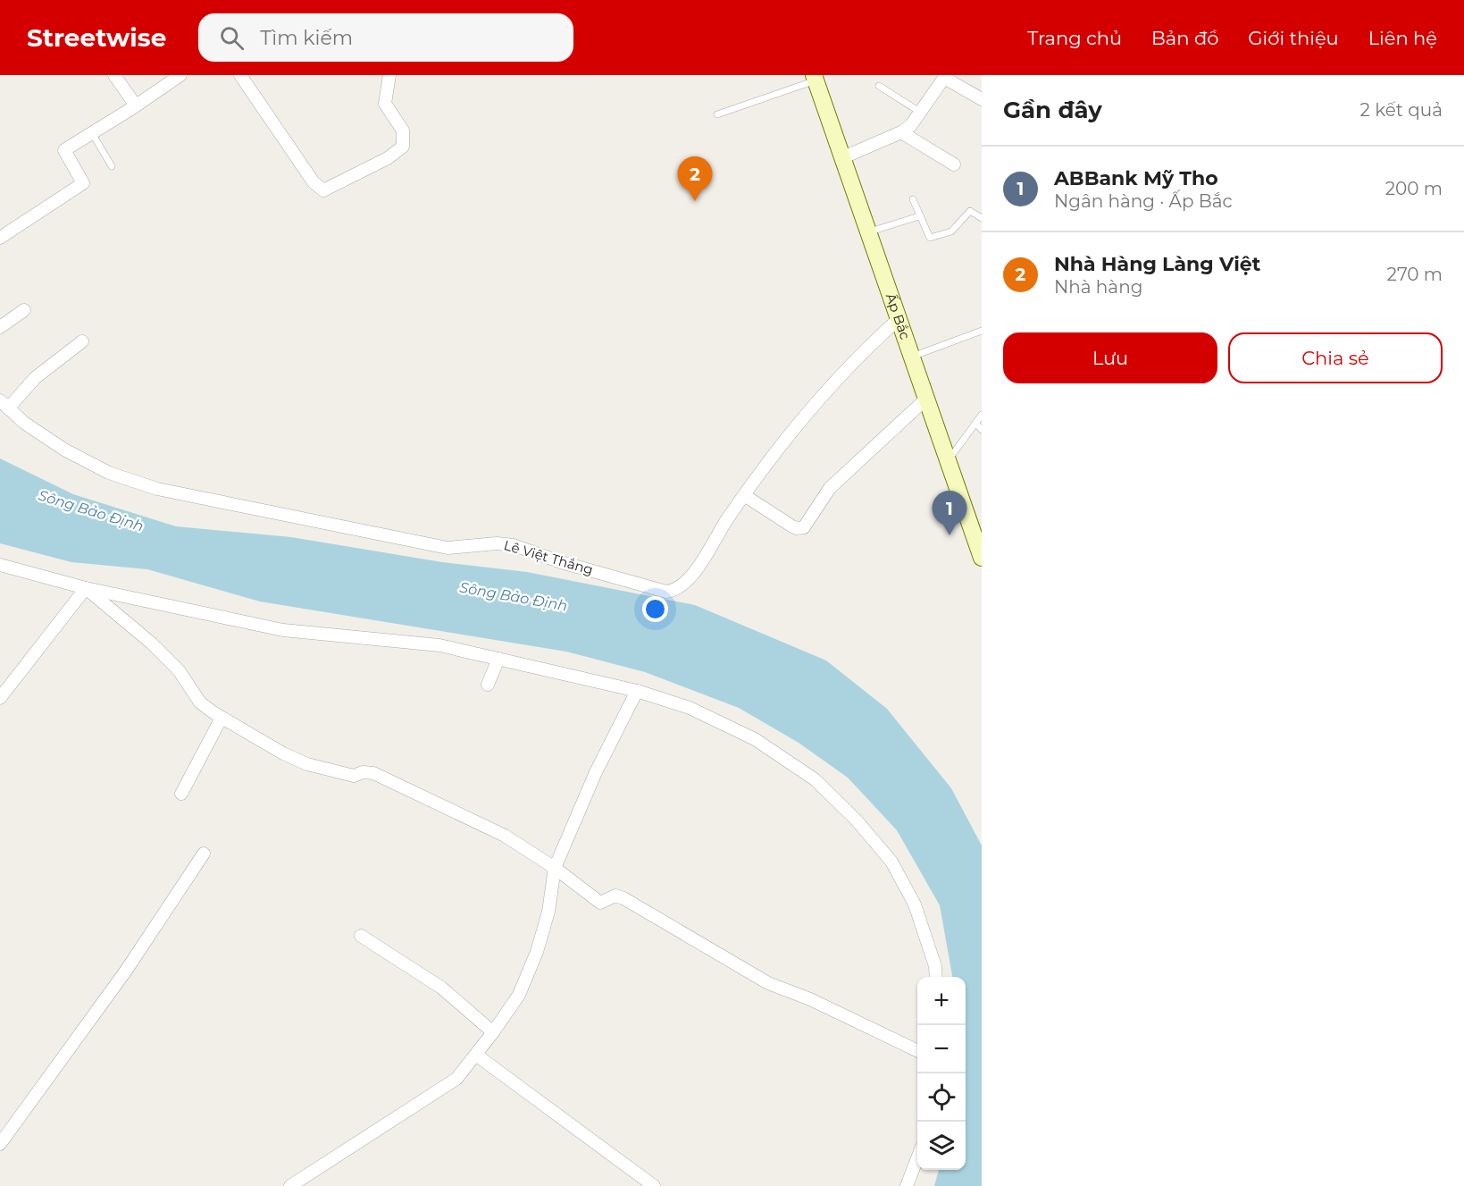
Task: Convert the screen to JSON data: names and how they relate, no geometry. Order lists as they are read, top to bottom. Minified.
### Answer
{"streets":{"main road":["Ấp Bắc"],"street":["Lê Việt Thắng"]},"crossings":[["Ấp Bắc","Lê Việt Thắng"]],"water":["Sông Bảo Định"],"page":{"header":"Streetwise","search":"Tìm kiếm","nav":["Trang chủ","Bản đồ","Giới thiệu","Liên hệ"],"heading":["Gần đây","2 kết quả"],"list":[{"mark":"1","name":"ABBank Mỹ Tho","note":"Ngân hàng · Ấp Bắc","value":"200 m"},{"mark":"2","name":"Nhà Hàng Làng Việt","note":"Nhà hàng","value":"270 m"}],"pins":["2","1"],"buttons":["Lưu","Chia sẻ"],"map_buttons":["+","−"]}}
